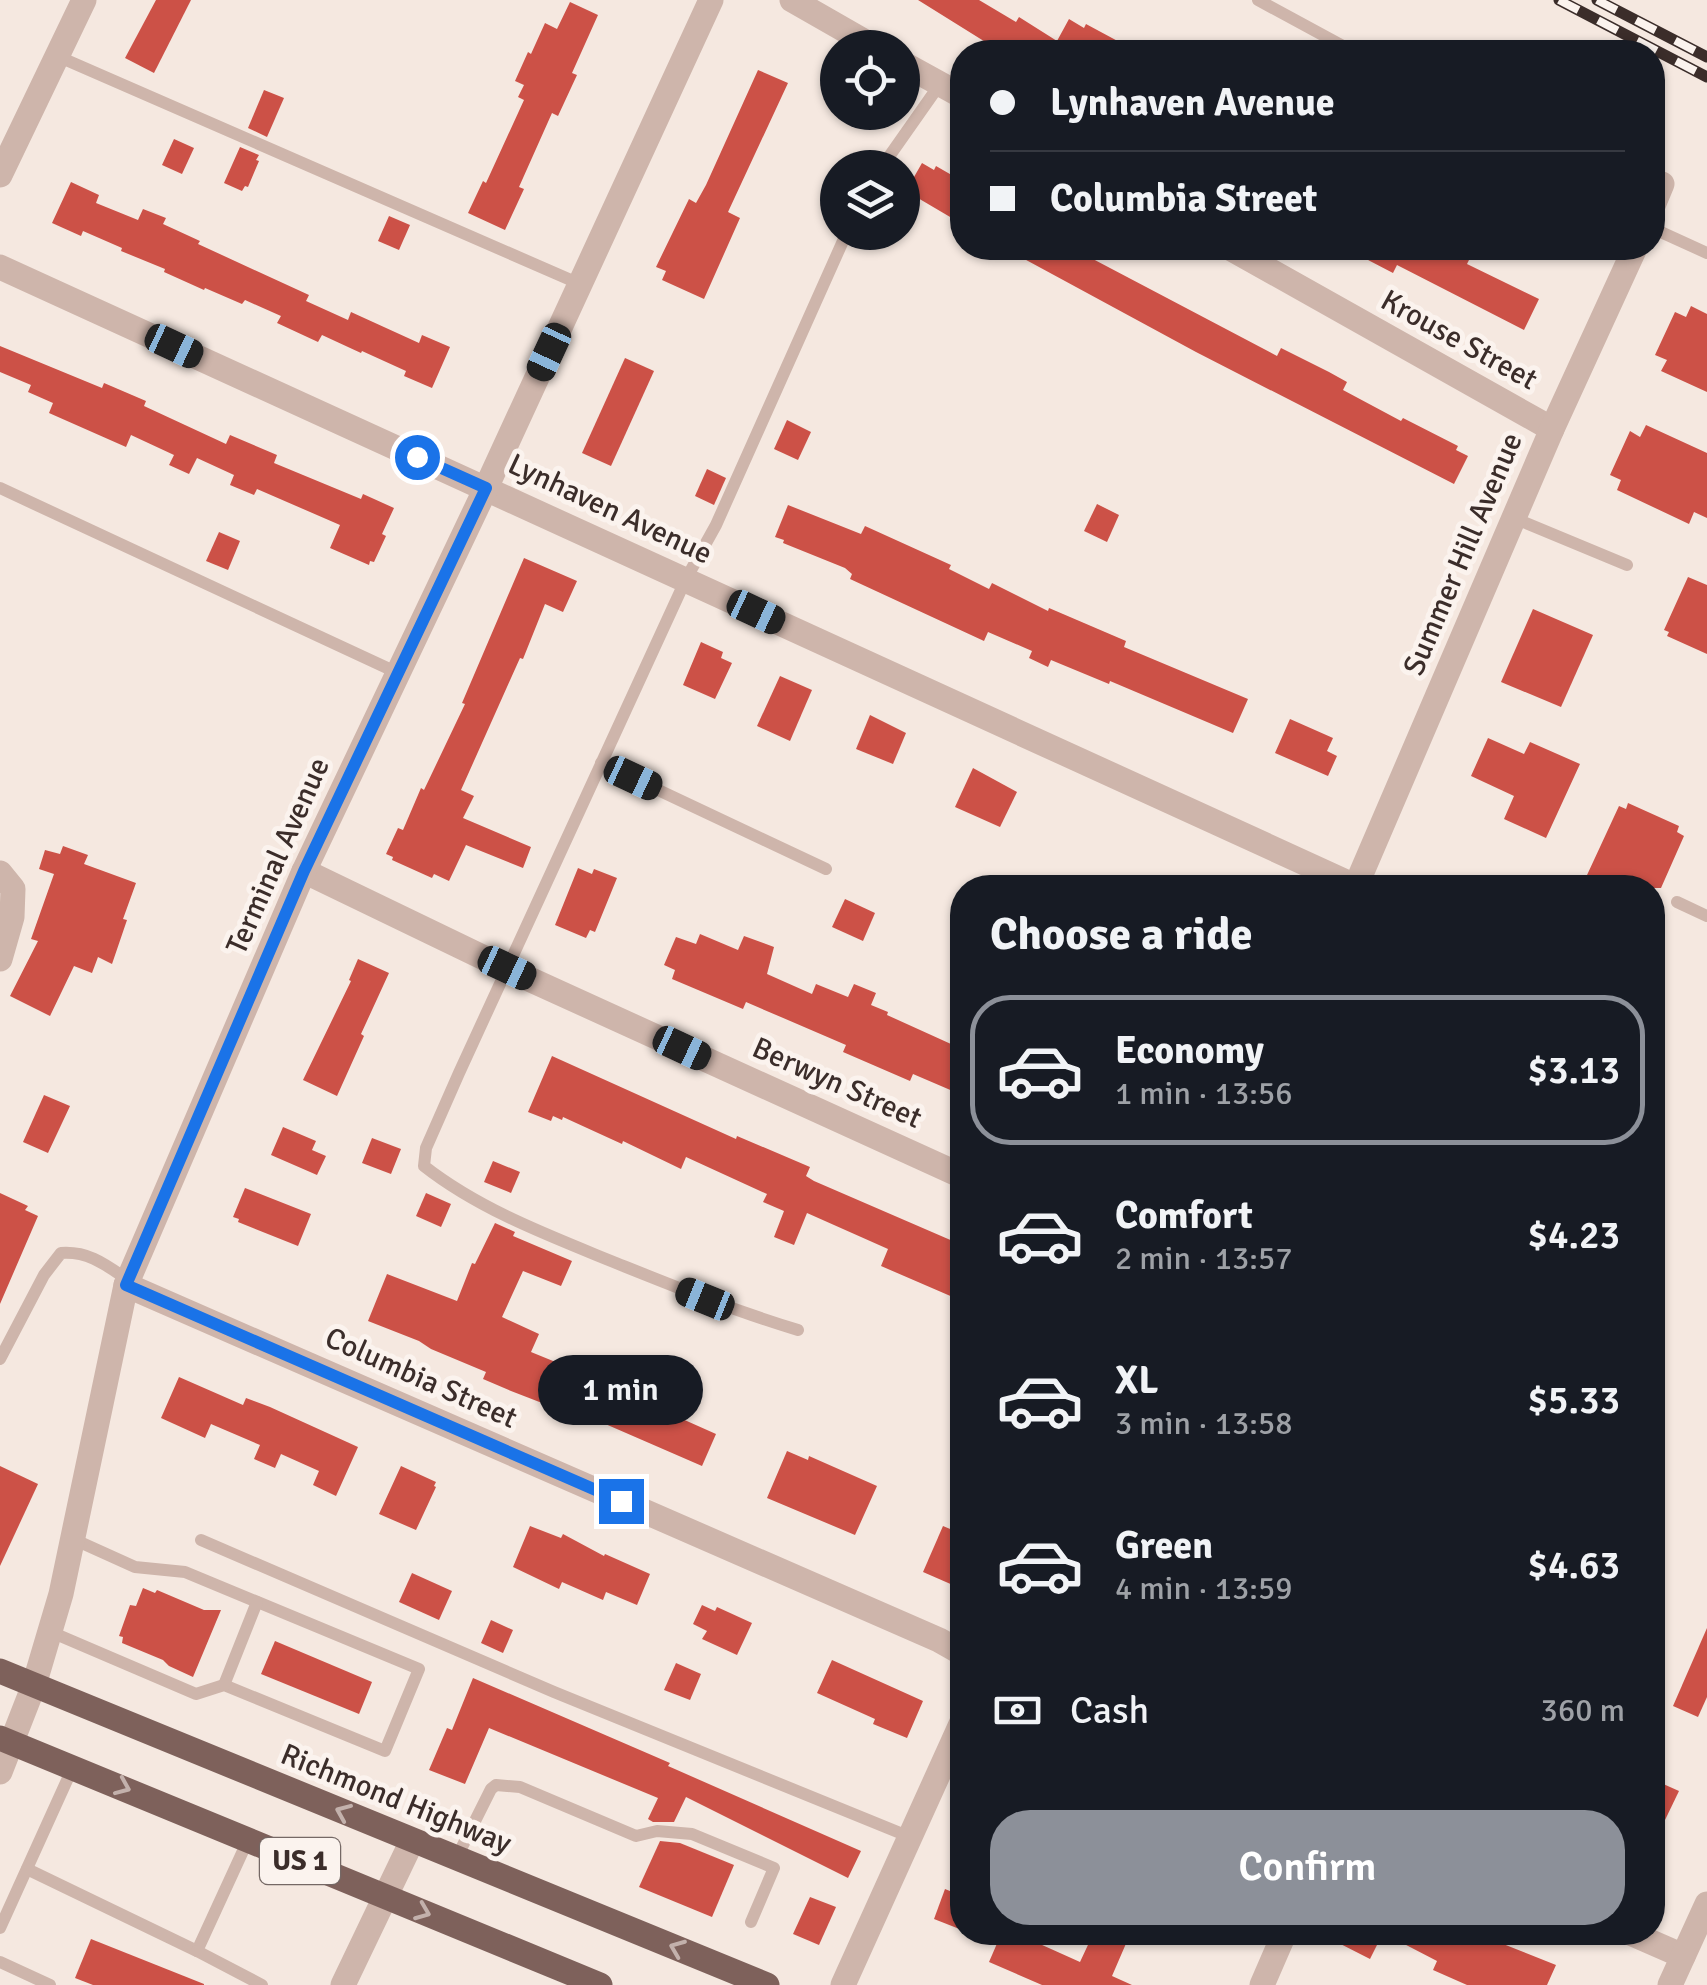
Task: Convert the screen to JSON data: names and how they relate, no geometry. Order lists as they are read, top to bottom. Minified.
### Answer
{"streets":{"main road":["Richmond Highway","US 1"],"street":["Krouse Street","Lynhaven Avenue","Summer Hill Avenue","Terminal Avenue","Berwyn Street","Columbia Street"]},"crossings":[["Krouse Street","Summer Hill Avenue"],["Lynhaven Avenue","Terminal Avenue"],["Terminal Avenue","Berwyn Street"],["Terminal Avenue","Columbia Street"],["Terminal Avenue","Richmond Highway"],["Terminal Avenue","US 1"]],"page":{"banner":["Lynhaven Avenue","Columbia Street"],"heading":"Choose a ride","list":[{"name":"Economy","note":"1 min · 13:56","value":"$3.13"},{"name":"Comfort","note":"2 min · 13:57","value":"$4.23"},{"name":"XL","note":"3 min · 13:58","value":"$5.33"},{"name":"Green","note":"4 min · 13:59","value":"$4.63"}],"bubble":"1 min","pay":["Cash","360 m"],"buttons":"Confirm"}}
